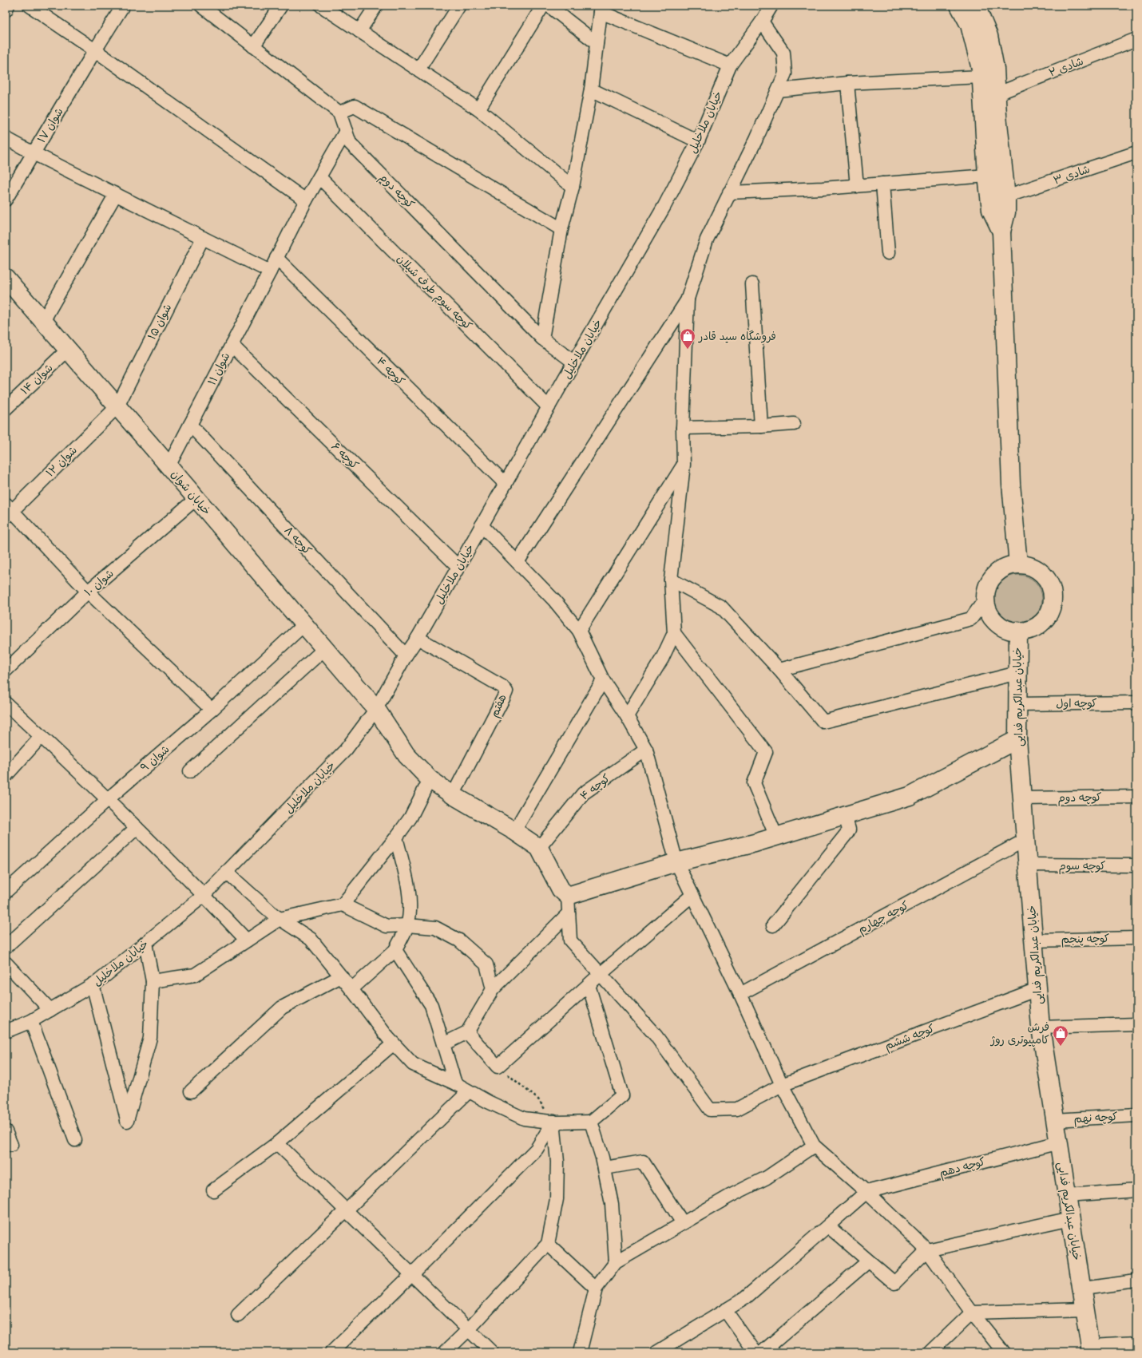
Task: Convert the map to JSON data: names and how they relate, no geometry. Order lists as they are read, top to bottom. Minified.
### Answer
{"streets":{"street":["شادی ۲","خیابان ملاخلیل","شوان ۱۷","شادی ۳","کوچه دوم","کوچه سوم طرف شیلان","شوان ۱۵","شوان ۱۱","کوچه ۴","شوان ۱۴","کوچه ۶","شوان ۱۲","خیابان شوان","کوچه ۸","شوان ۱۰","خیابان عبدالکریم فدایی","کوچه اول","هفتم","شوان ۹","کوچه سوم","کوچه چهارم","کوچه پنجم","کوچه ششم","کوچه نهم","کوچه دهم"]},"crossings":[["خیابان ملاخلیل","کوچه دوم"],["خیابان ملاخلیل","کوچه سوم طرف شیلان"],["خیابان ملاخلیل","کوچه ۴"],["خیابان ملاخلیل","کوچه ۶"],["خیابان ملاخلیل","خیابان شوان"],["خیابان ملاخلیل","کوچه ۸"],["خیابان ملاخلیل","هفتم"],["کوچه دوم","شوان ۱۱"],["کوچه دوم","خیابان عبدالکریم فدایی"],["کوچه سوم طرف شیلان","شوان ۱۱"],["شوان ۱۵","شوان ۱۲"],["شوان ۱۵","خیابان شوان"],["شوان ۱۱","کوچه ۴"],["شوان ۱۱","کوچه ۶"],["شوان ۱۱","خیابان شوان"],["شوان ۱۱","کوچه ۸"],["کوچه ۴","خیابان شوان"],["شوان ۱۴","خیابان شوان"],["شوان ۱۲","خیابان شوان"],["خیابان شوان","شوان ۱۰"],["خیابان شوان","هفتم"],["خیابان شوان","شوان ۹"],["خیابان عبدالکریم فدایی","کوچه اول"],["خیابان عبدالکریم فدایی","کوچه سوم"],["خیابان عبدالکریم فدایی","کوچه چهارم"],["خیابان عبدالکریم فدایی","کوچه پنجم"],["خیابان عبدالکریم فدایی","کوچه ششم"],["خیابان عبدالکریم فدایی","کوچه نهم"],["خیابان عبدالکریم فدایی","کوچه دهم"]],"places":{"shop":["فروشگاه سید قادر","فرش کامپیوتری روژ"]}}
